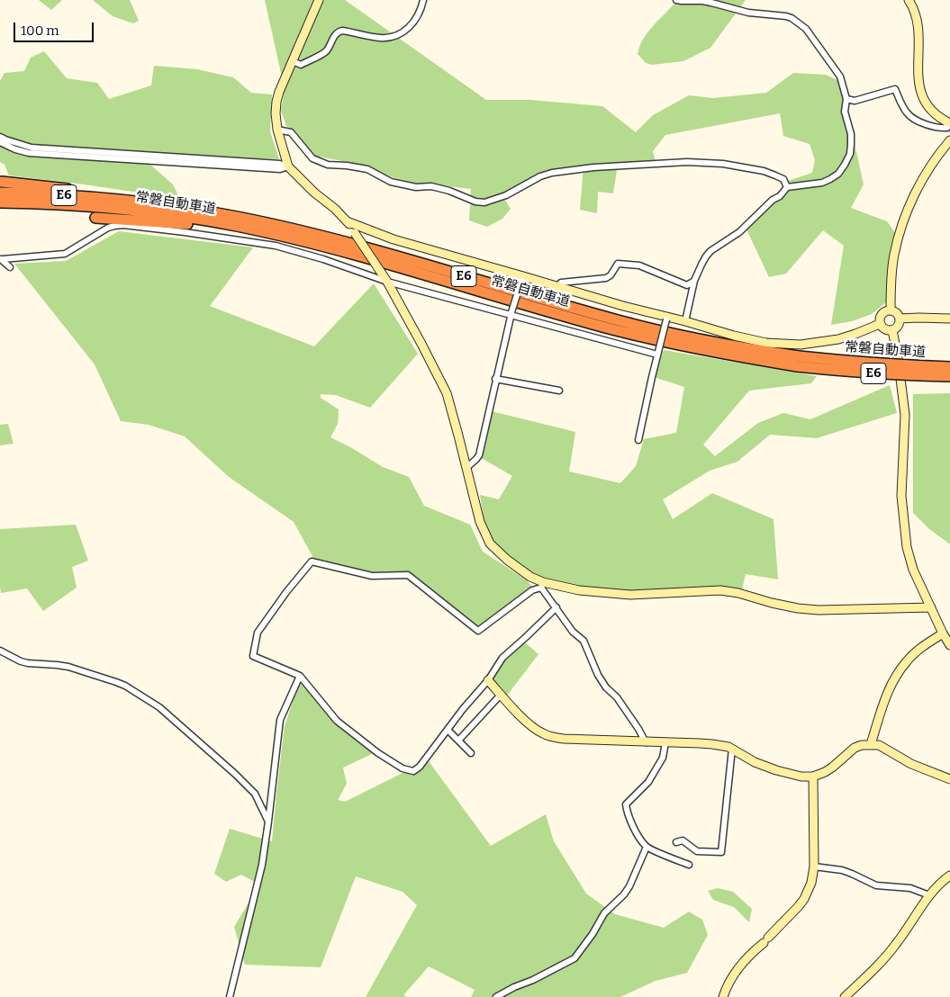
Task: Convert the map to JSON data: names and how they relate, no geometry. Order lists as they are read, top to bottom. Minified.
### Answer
{"streets":{"highway":["E6","常磐自動車道"]},"scale_bar":"100 m"}
